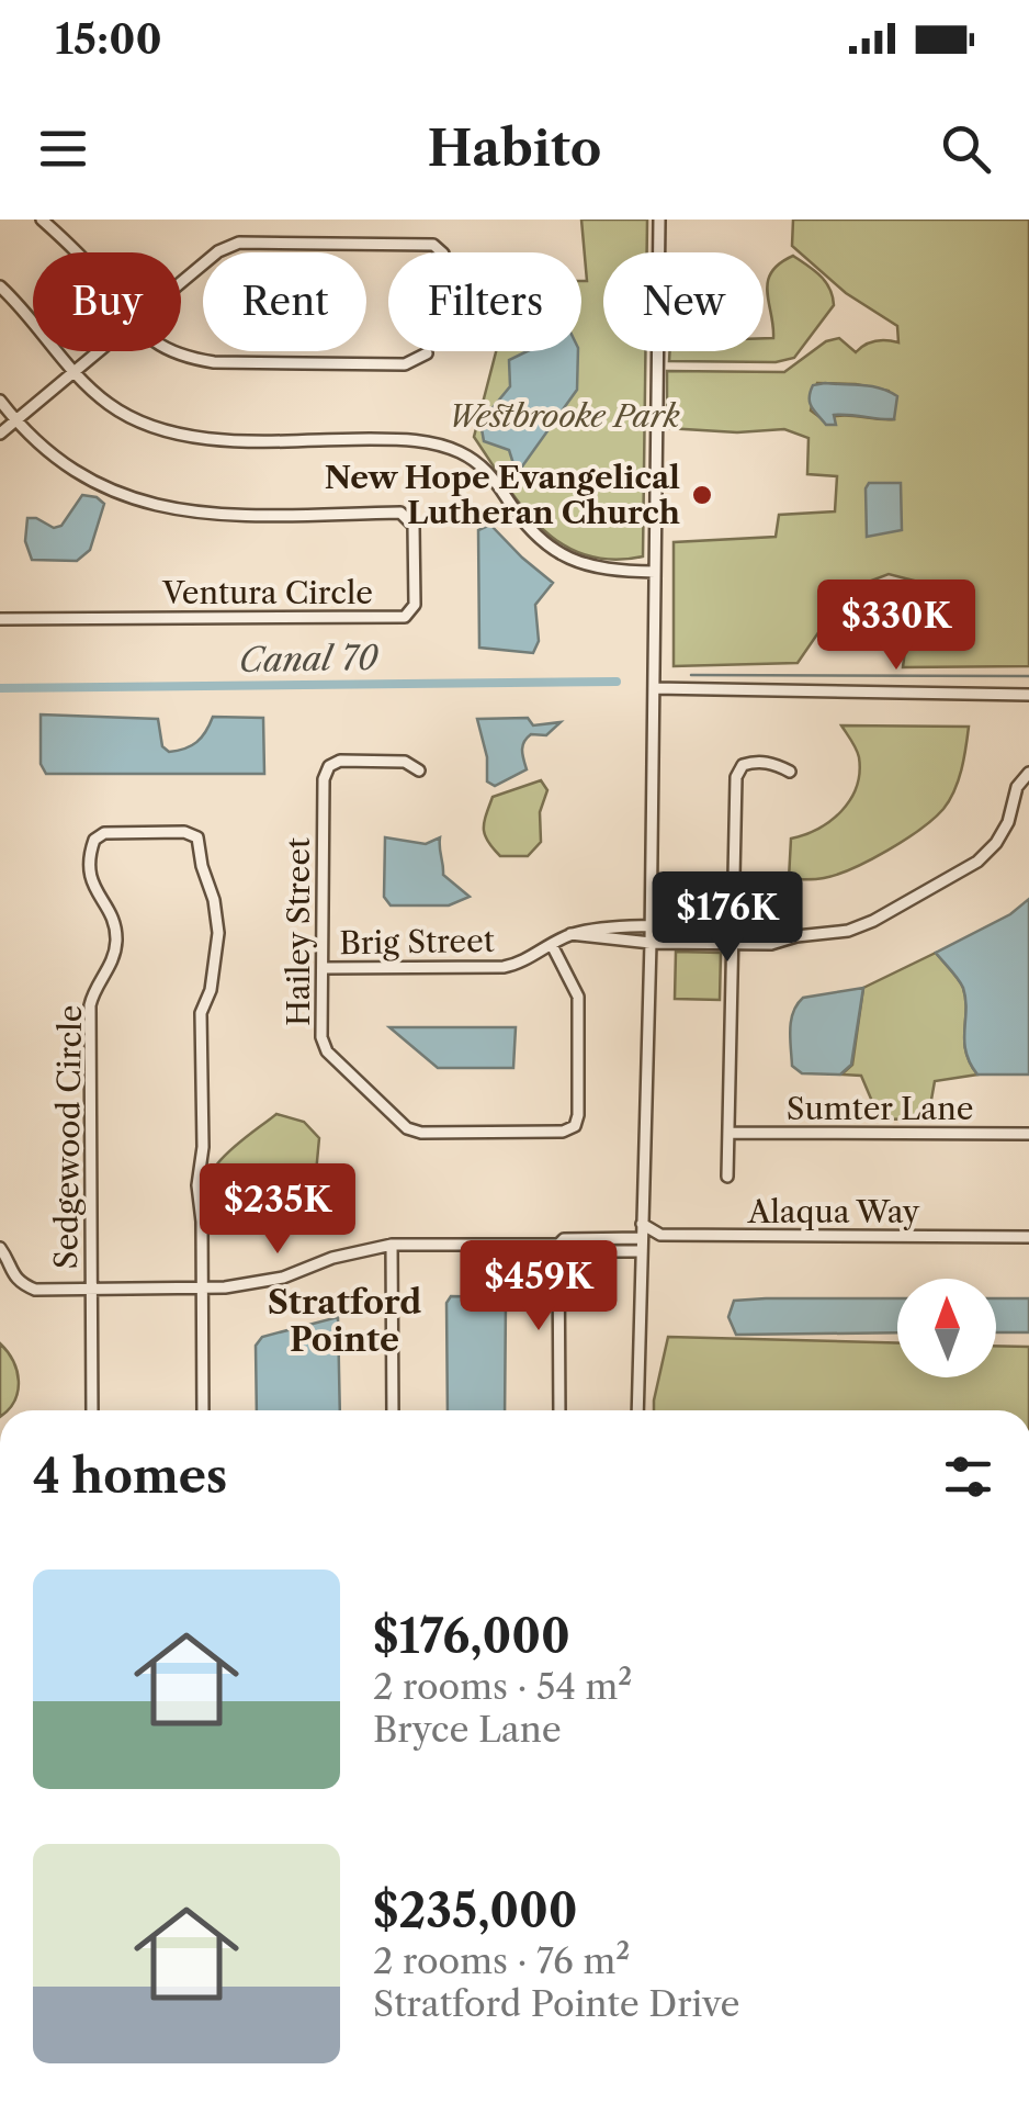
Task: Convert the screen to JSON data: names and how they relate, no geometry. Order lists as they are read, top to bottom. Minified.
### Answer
{"streets":{"street":["Ventura Circle","Hailey Street","Brig Street","Sumter Lane","Sedgewood Circle","Alaqua Way"]},"crossings":[["Hailey Street","Brig Street"]],"districts":["Stratford Pointe"],"water":["Canal 70"],"parks":["Westbrooke Park"],"places":["New Hope Evangelical Lutheran Church"],"north":"top","page":{"status":"15:00","header":"Habito","chip":["Buy","Rent","Filters","New"],"price":["$330K","$176K","$235K","$459K"],"heading":"4 homes","list":[{"name":"$176,000","note":"2 rooms · 54 m² · Bryce Lane"},{"name":"$235,000","note":"2 rooms · 76 m² · Stratford Pointe Drive"}]}}
